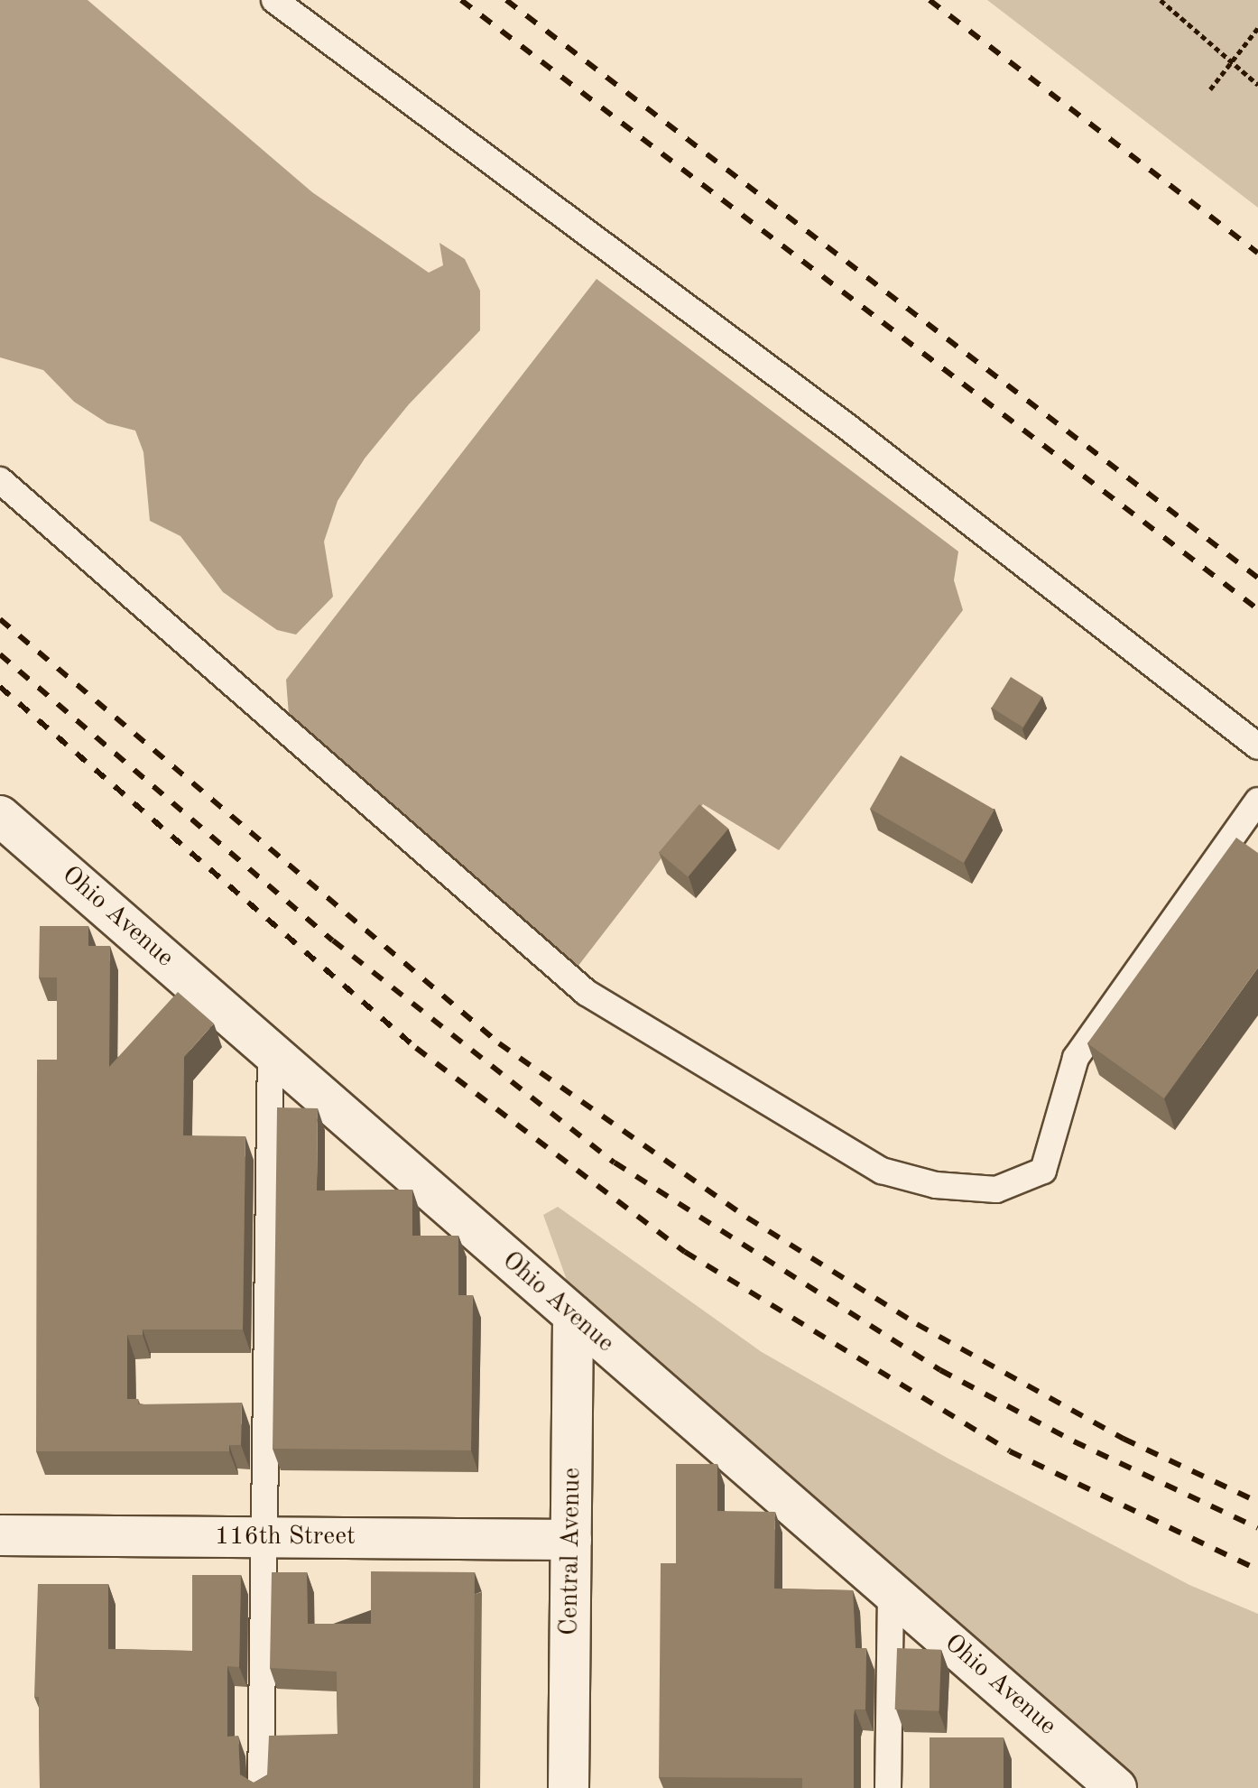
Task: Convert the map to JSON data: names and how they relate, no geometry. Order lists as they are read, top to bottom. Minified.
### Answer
{"streets":{"street":["Ohio Avenue","116th Street","Central Avenue"]},"crossings":[["Ohio Avenue","Central Avenue"],["116th Street","Central Avenue"]]}
